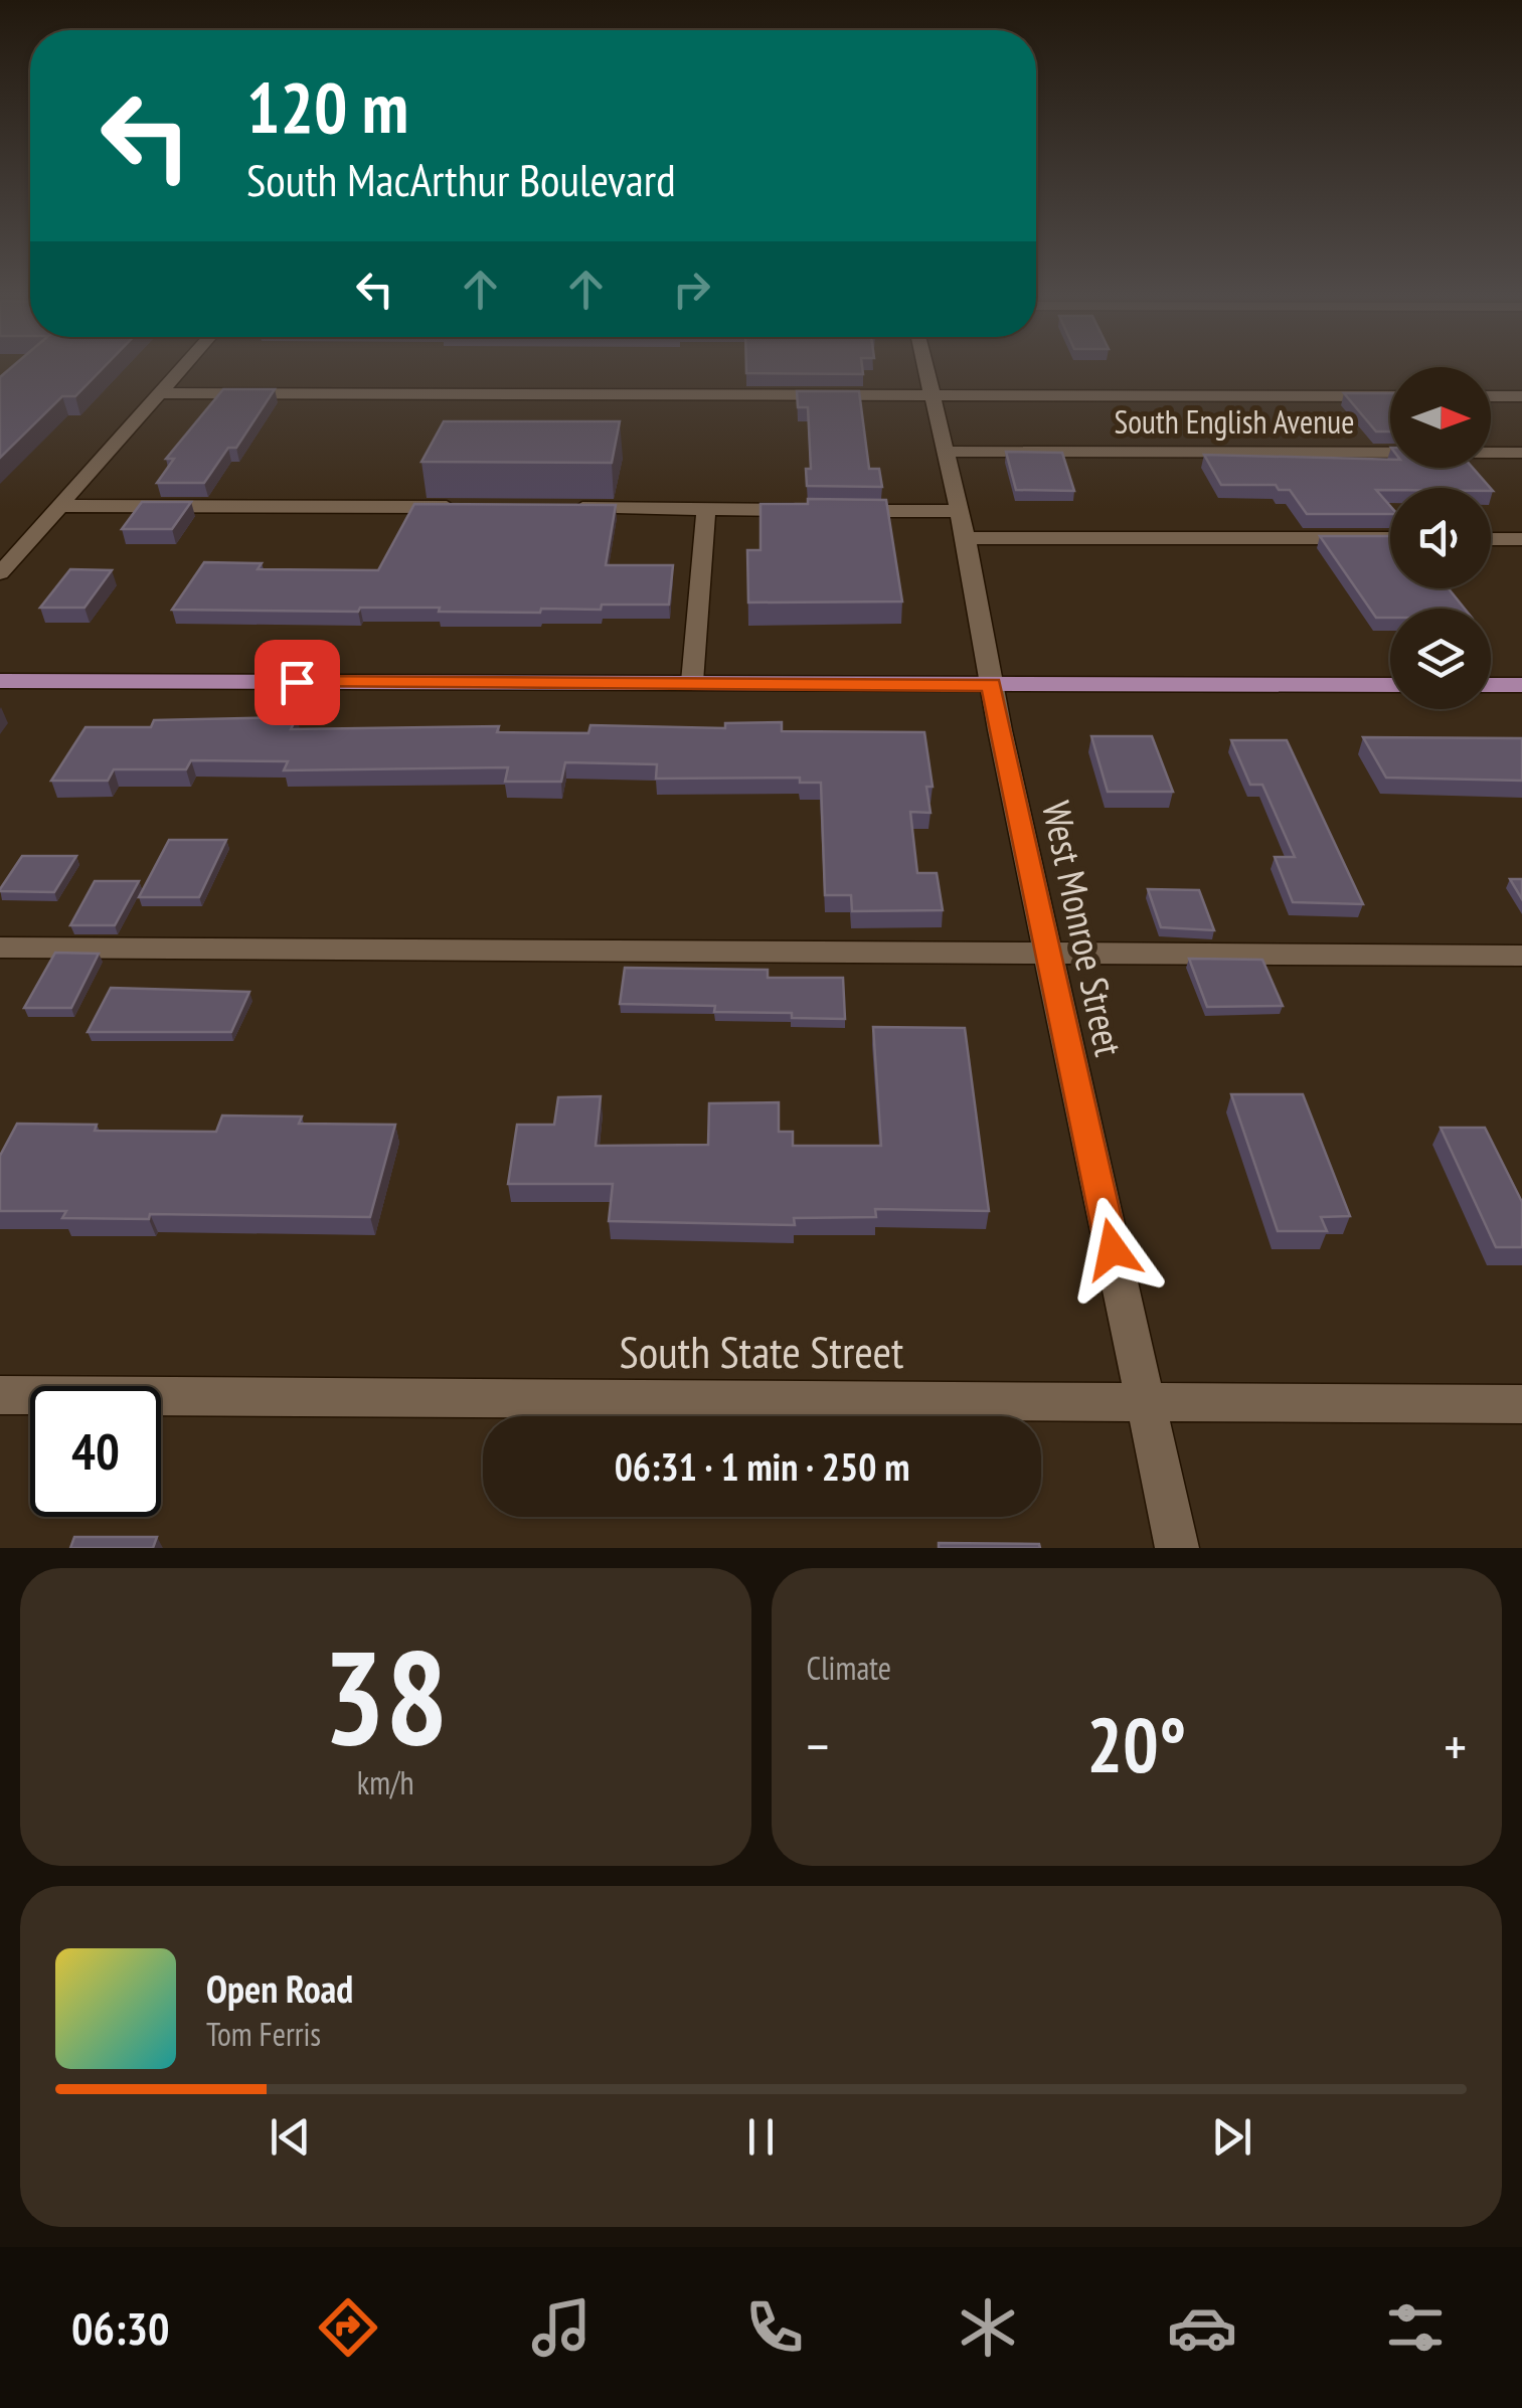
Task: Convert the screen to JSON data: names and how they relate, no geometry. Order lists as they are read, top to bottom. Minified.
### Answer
{"streets":{"street":["South English Avenue","West Monroe Street","South State Street"]},"crossings":[["South English Avenue","West Monroe Street"],["West Monroe Street","South State Street"]],"north":"right","page":{"turn":["120 m","South MacArthur Boulevard"],"limit":"40","trip":"06:31 · 1 min · 250 m","tile":[["38","km/h"],"Climate"],"heat":["−","20°","+"],"song":["Open Road","Tom Ferris"],"tabs":"06:30"}}
